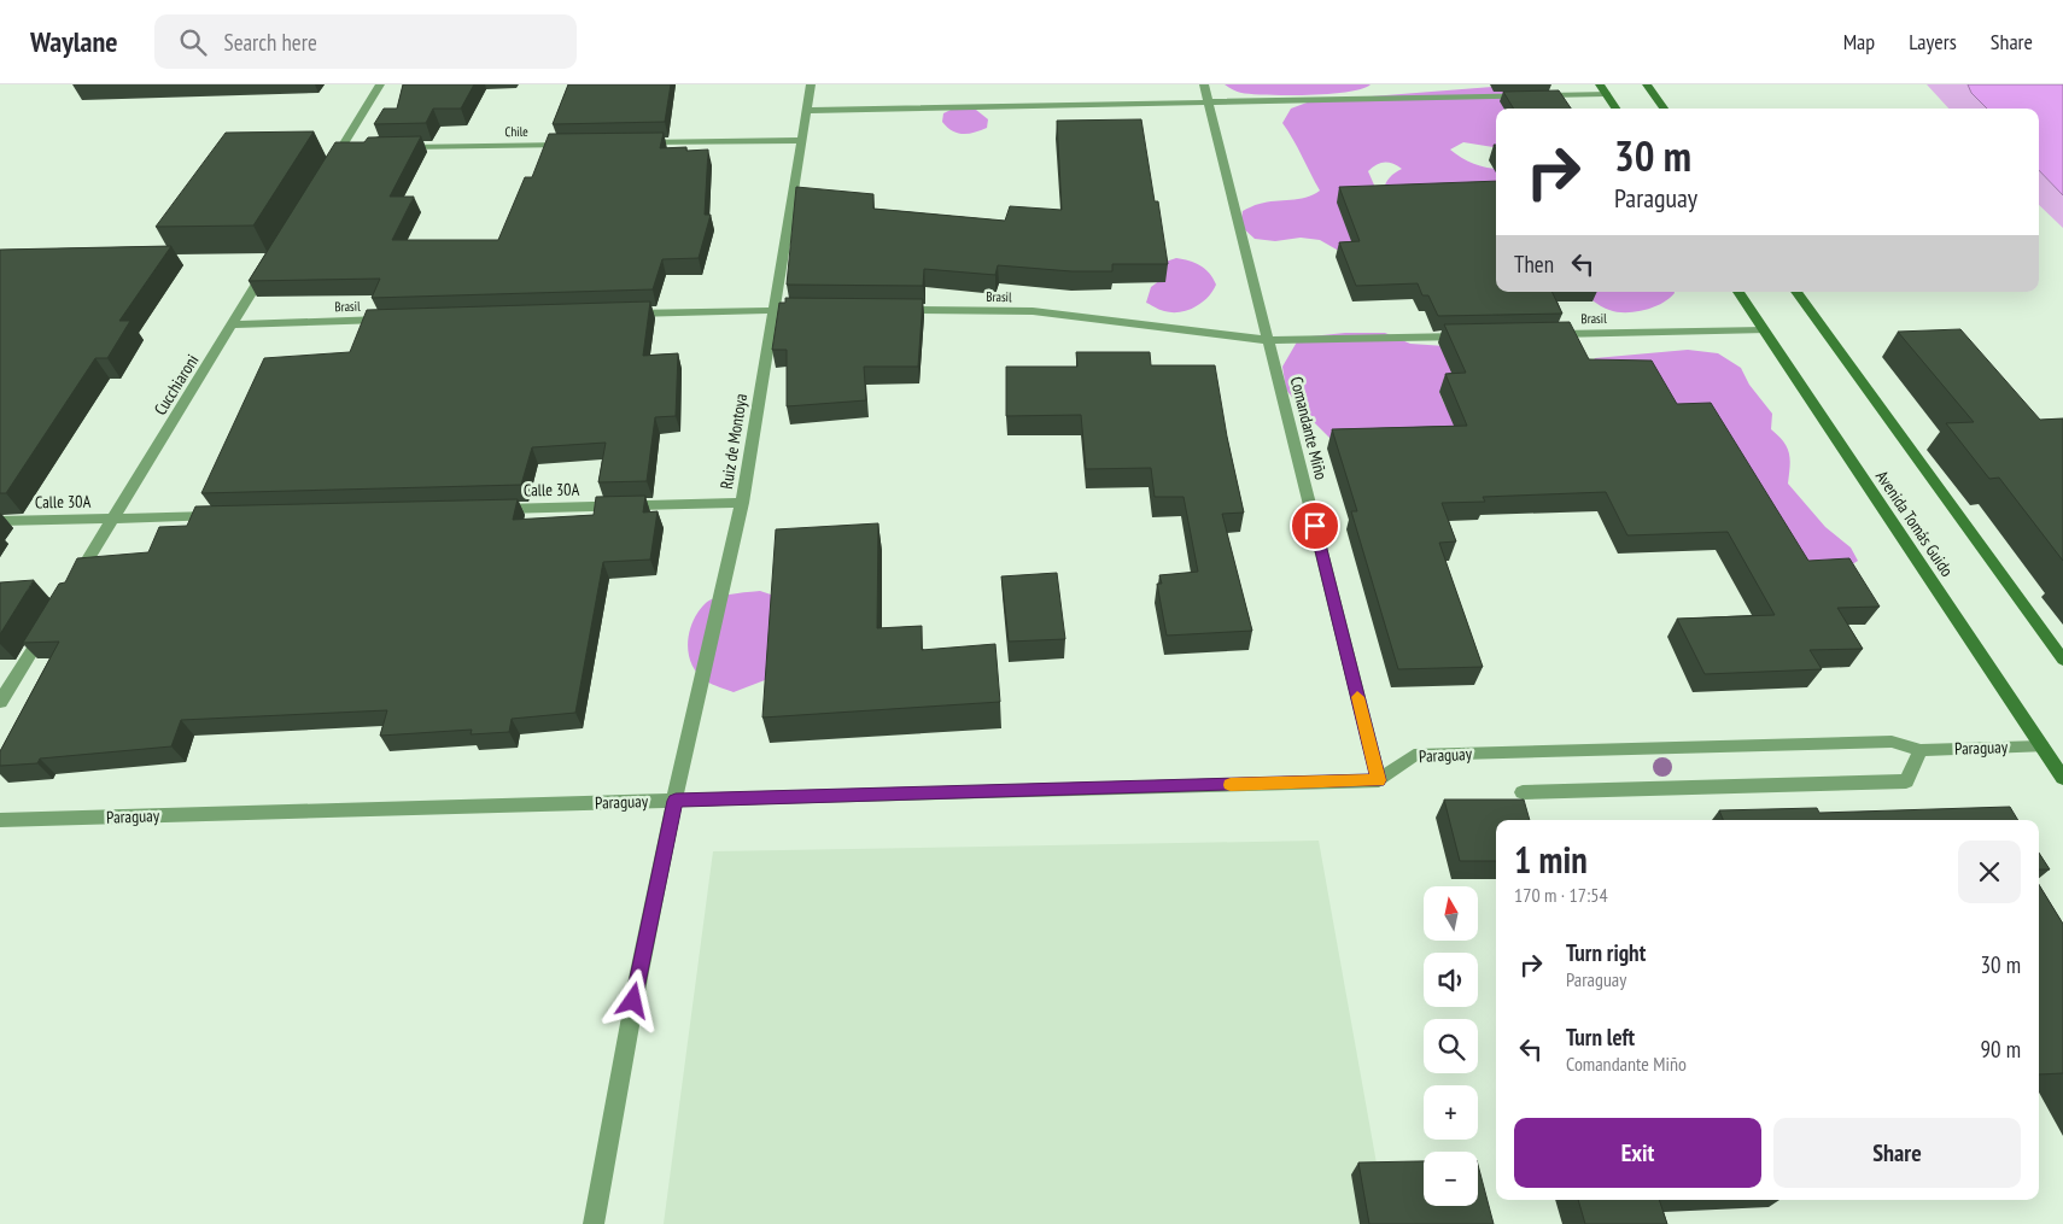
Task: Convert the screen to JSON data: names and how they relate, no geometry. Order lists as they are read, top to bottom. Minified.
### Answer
{"streets":{"main road":["Avenida Tomás Guido"],"street":["Chile","Brasil","Cucchiaroni","Comandante Miño","Ruiz de Montoya","Calle 30A","Paraguay"]},"crossings":[["Brasil","Cucchiaroni"],["Brasil","Comandante Miño"],["Brasil","Avenida Tomás Guido"],["Cucchiaroni","Calle 30A"],["Comandante Miño","Paraguay"],["Ruiz de Montoya","Calle 30A"],["Ruiz de Montoya","Paraguay"],["Avenida Tomás Guido","Paraguay"]],"north":"top","page":{"header":"Waylane","search":"Search here","nav":["Map","Layers","Share"],"turn":["30 m","Paraguay"],"then":"Then","heading":["1 min","170 m · 17:54"],"map_buttons":["+","−"],"list":[{"name":"Turn right","note":"Paraguay","value":"30 m"},{"name":"Turn left","note":"Comandante Miño","value":"90 m"}],"buttons":["Exit","Share"]}}
